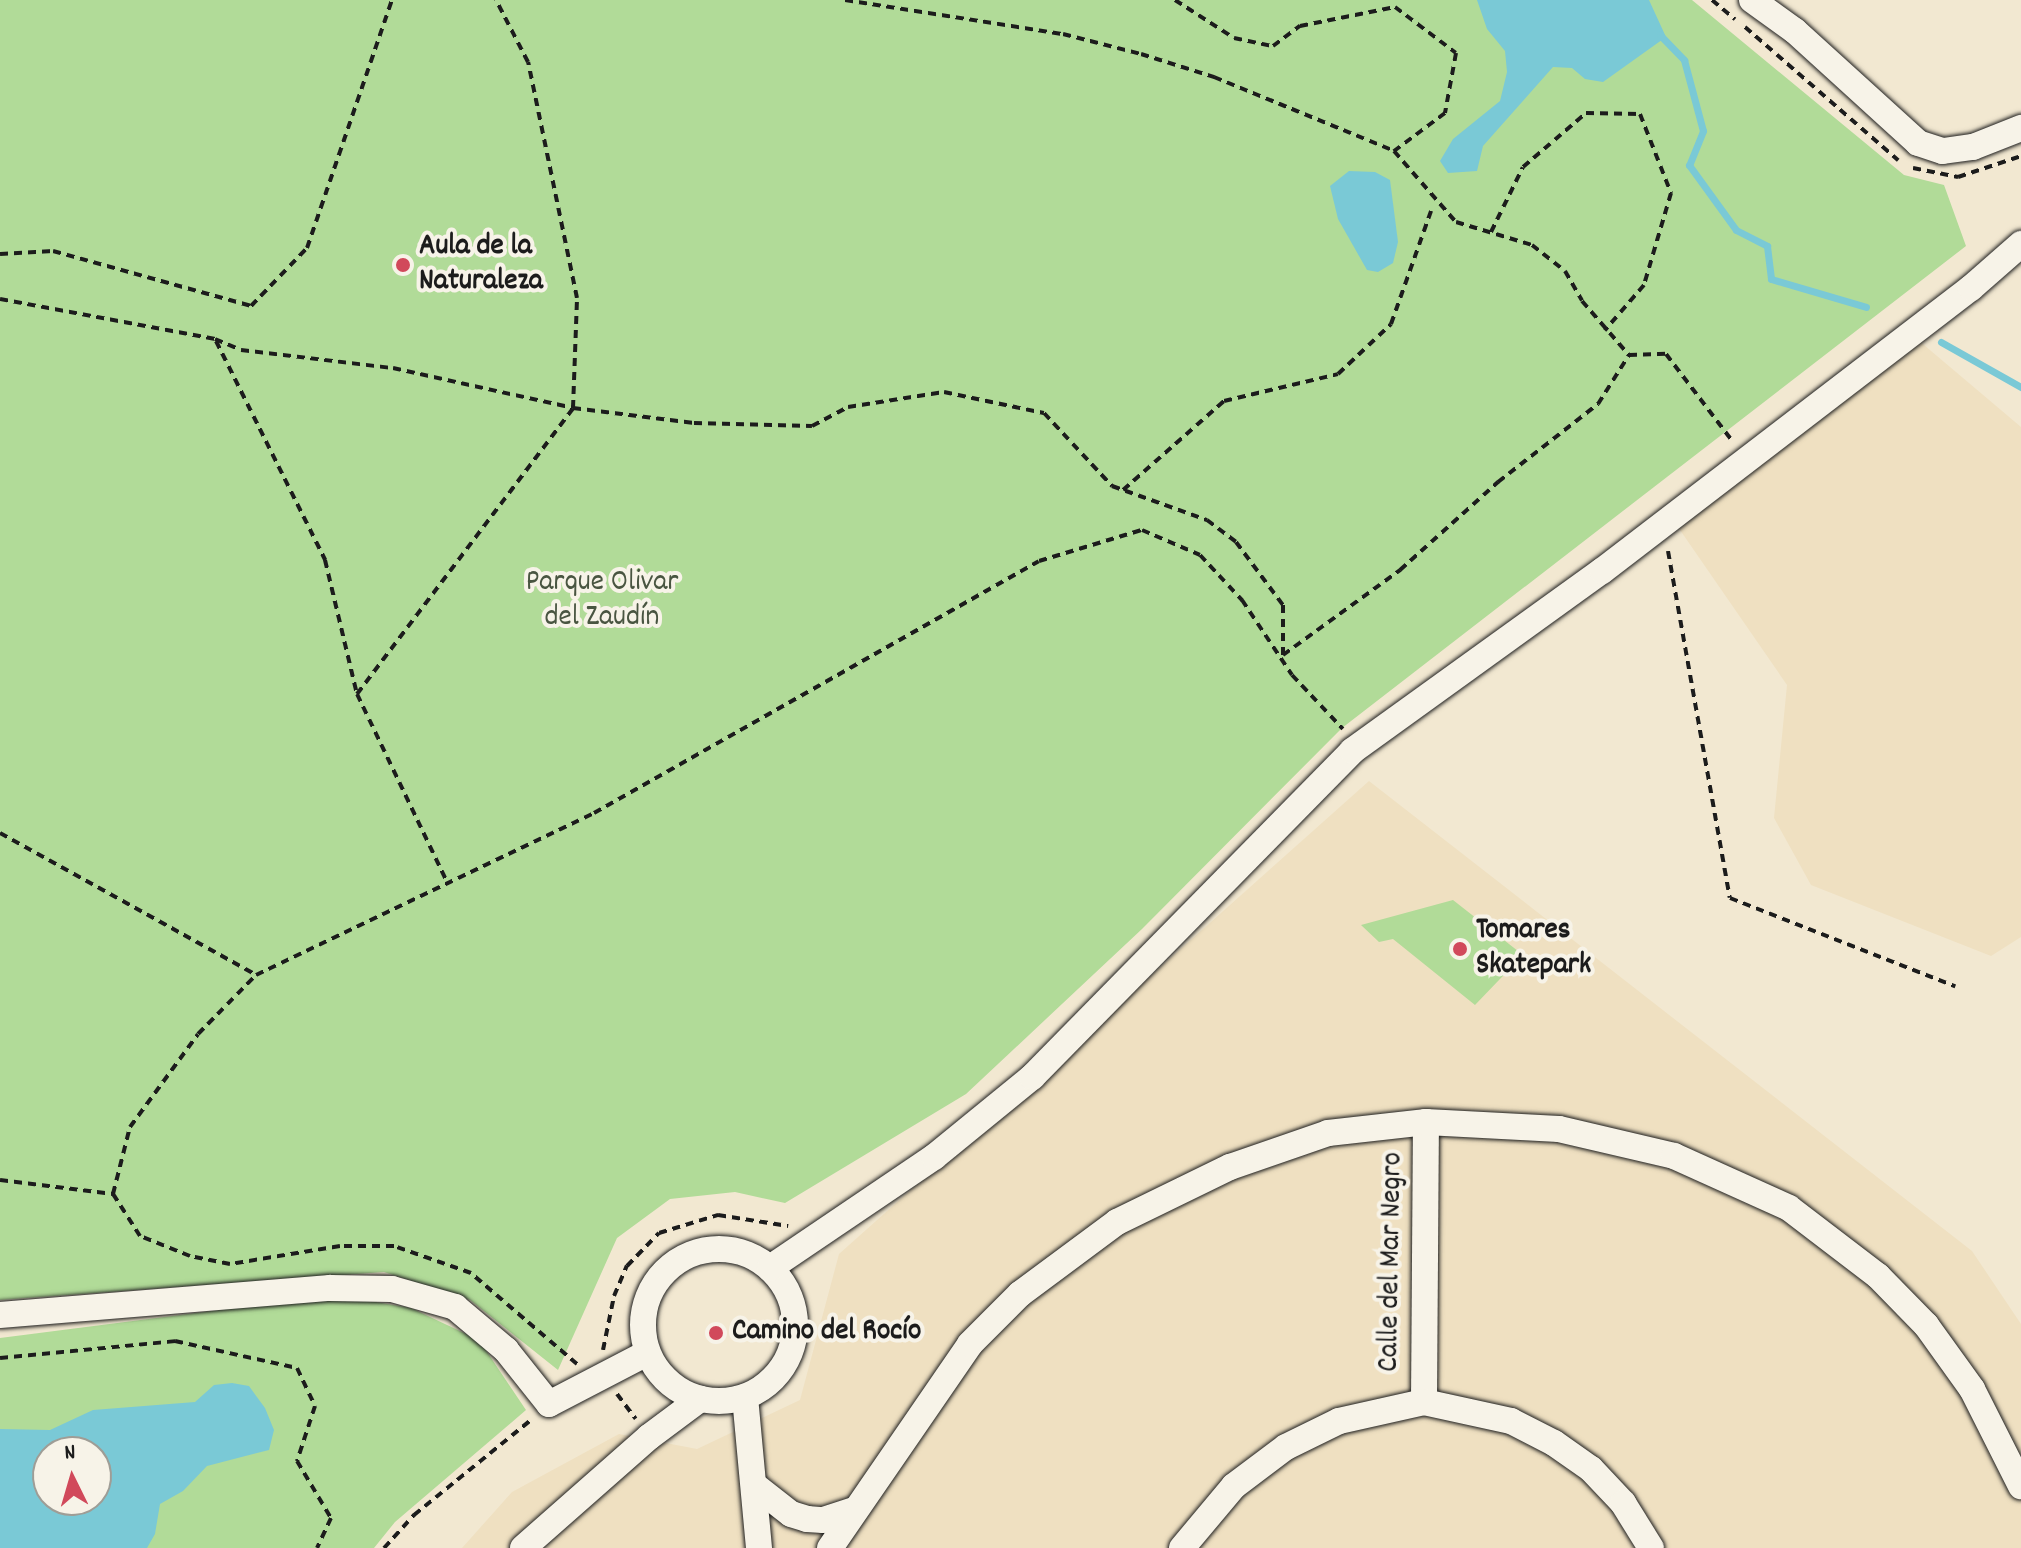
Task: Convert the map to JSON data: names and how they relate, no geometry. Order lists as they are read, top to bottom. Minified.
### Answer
{"streets":{"street":["Calle del Mar Negro"]},"parks":["Parque Olivar del Zaudín"],"places":["Aula de la Naturaleza","Tomares Skatepark","Camino del Rocío"],"north":"top"}
